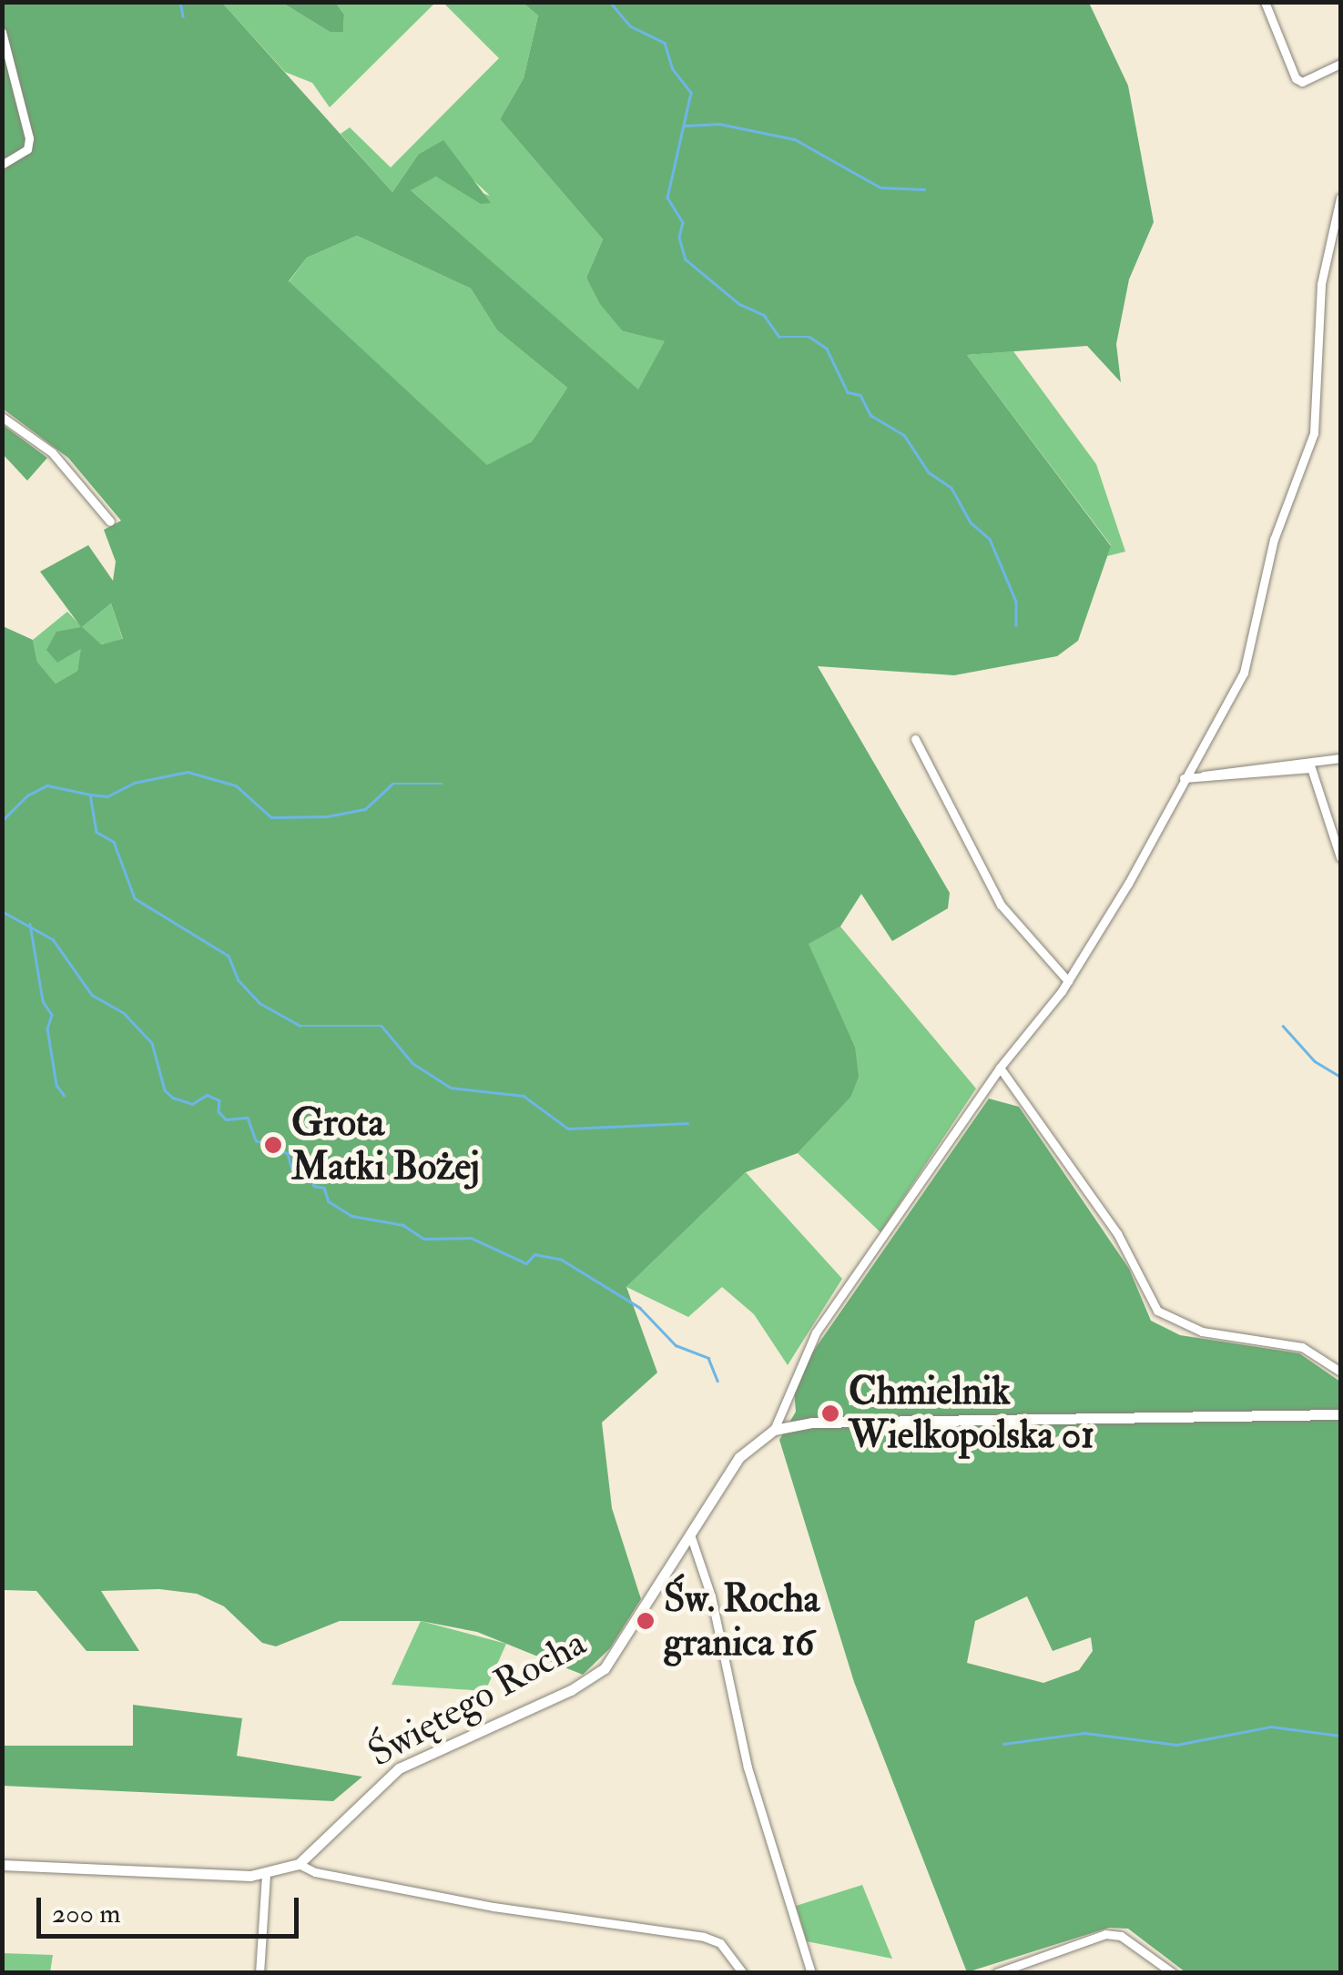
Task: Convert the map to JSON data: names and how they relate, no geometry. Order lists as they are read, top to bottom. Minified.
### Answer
{"streets":{"street":["Świętego Rocha"]},"places":["Grota Matki Bożej","Chmielnik Wielkopolska 01","Św. Rocha granica 16"],"scale_bar":"200 m"}
